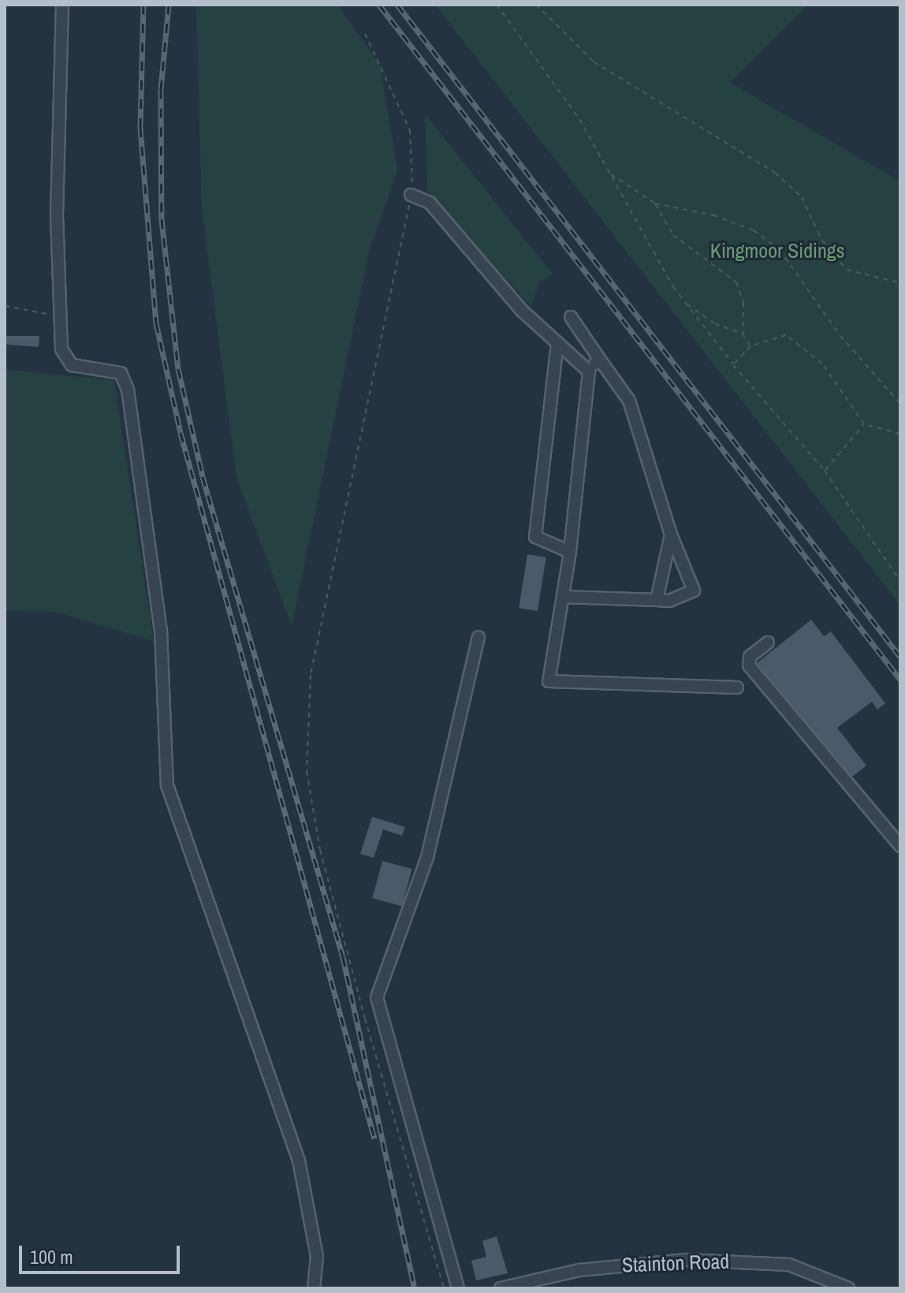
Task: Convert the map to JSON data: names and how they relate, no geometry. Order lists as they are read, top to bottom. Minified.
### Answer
{"streets":{"street":["Stainton Road"]},"parks":["Kingmoor Sidings"],"scale_bar":"100 m"}
